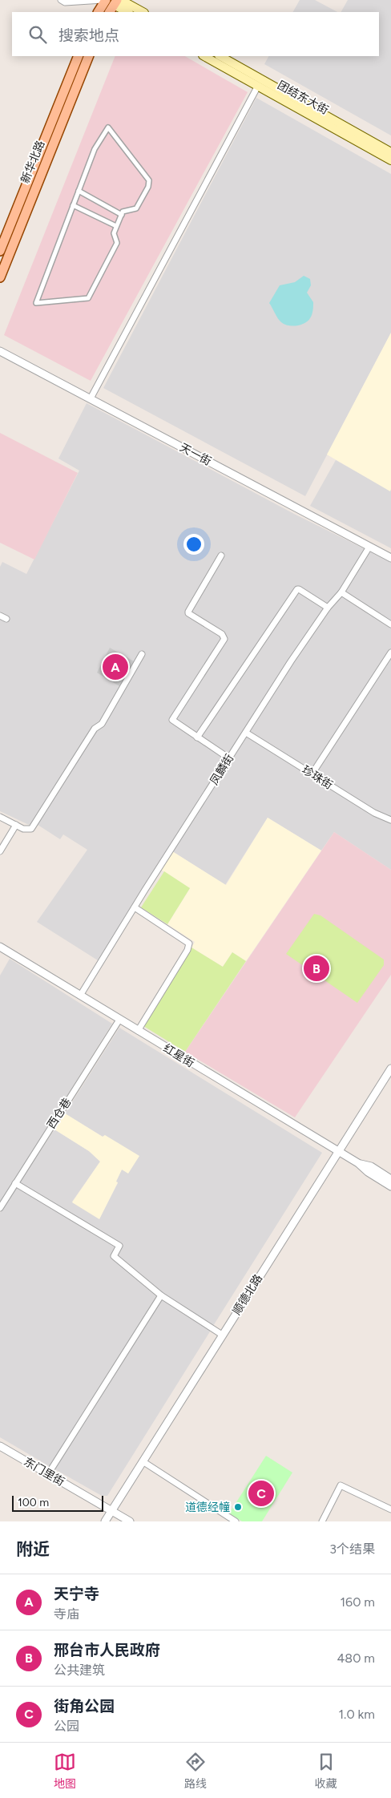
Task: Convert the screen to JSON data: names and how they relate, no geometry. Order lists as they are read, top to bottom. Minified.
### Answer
{"streets":{"main road":["团结东大街","新华北路"],"street":["天一街","凤麟街","珍珠街","红星街","西仓巷","顺德北路","东门里街"]},"crossings":[["天一街","凤麟街"],["凤麟街","珍珠街"],["凤麟街","红星街"],["红星街","西仓巷"],["红星街","顺德北路"],["顺德北路","东门里街"]],"places":["道德经幢"],"scale_bar":"100 m","page":{"search":"搜索地点","pins":["A","B","C"],"scale":"100 m","heading":["附近","3个结果"],"list":[{"mark":"A","name":"天宁寺","note":"寺庙","value":"160 m"},{"mark":"B","name":"邢台市人民政府","note":"公共建筑","value":"480 m"},{"mark":"C","name":"街角公园","note":"公园","value":"1.0 km"}],"nav":["地图","路线","收藏"]}}
